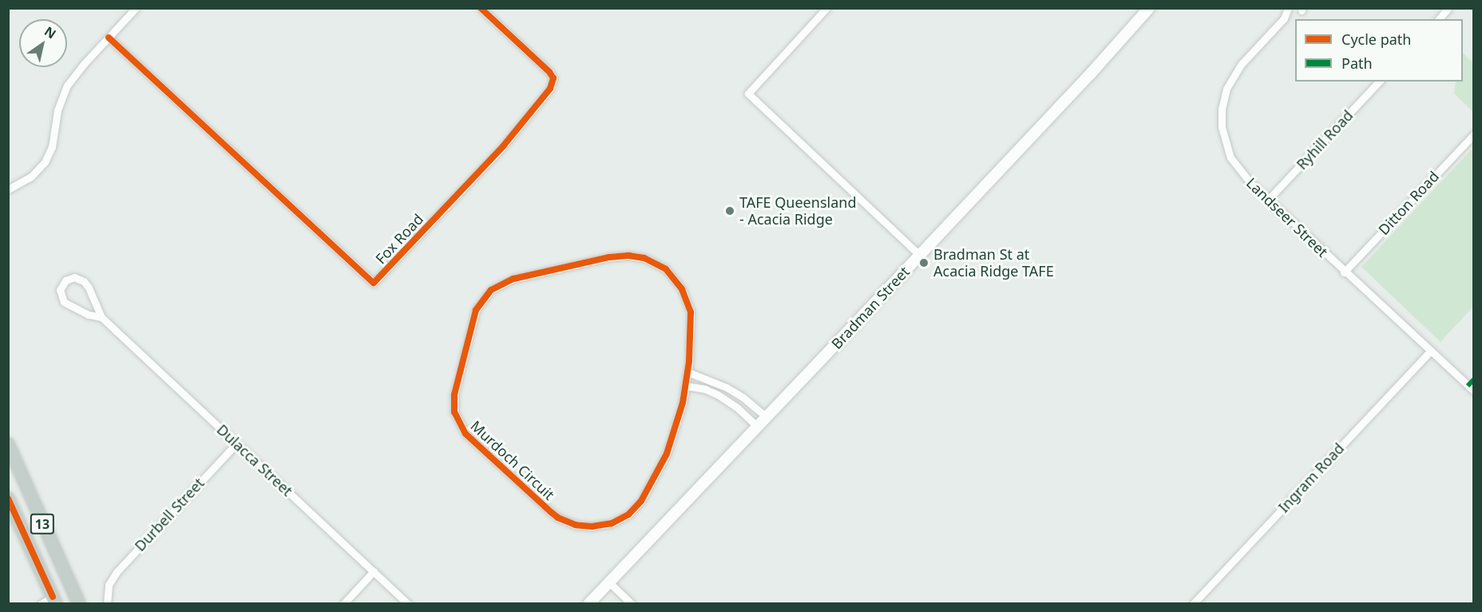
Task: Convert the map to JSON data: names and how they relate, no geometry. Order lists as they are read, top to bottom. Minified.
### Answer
{"streets":{"highway":["13"],"main road":["Bradman Street"],"street":["Ryhill Road","Ditton Road","Landseer Street","Fox Road","Dulacca Street","Murdoch Circuit","Ingram Road","Durbell Street"]},"crossings":[["Ryhill Road","Landseer Street"],["Ditton Road","Landseer Street"],["Landseer Street","Ingram Road"],["Dulacca Street","Durbell Street"]],"places":["TAFE Queensland - Acacia Ridge","Bradman St at Acacia Ridge TAFE"],"legend":["Cycle path","Path"],"north":"top right"}
